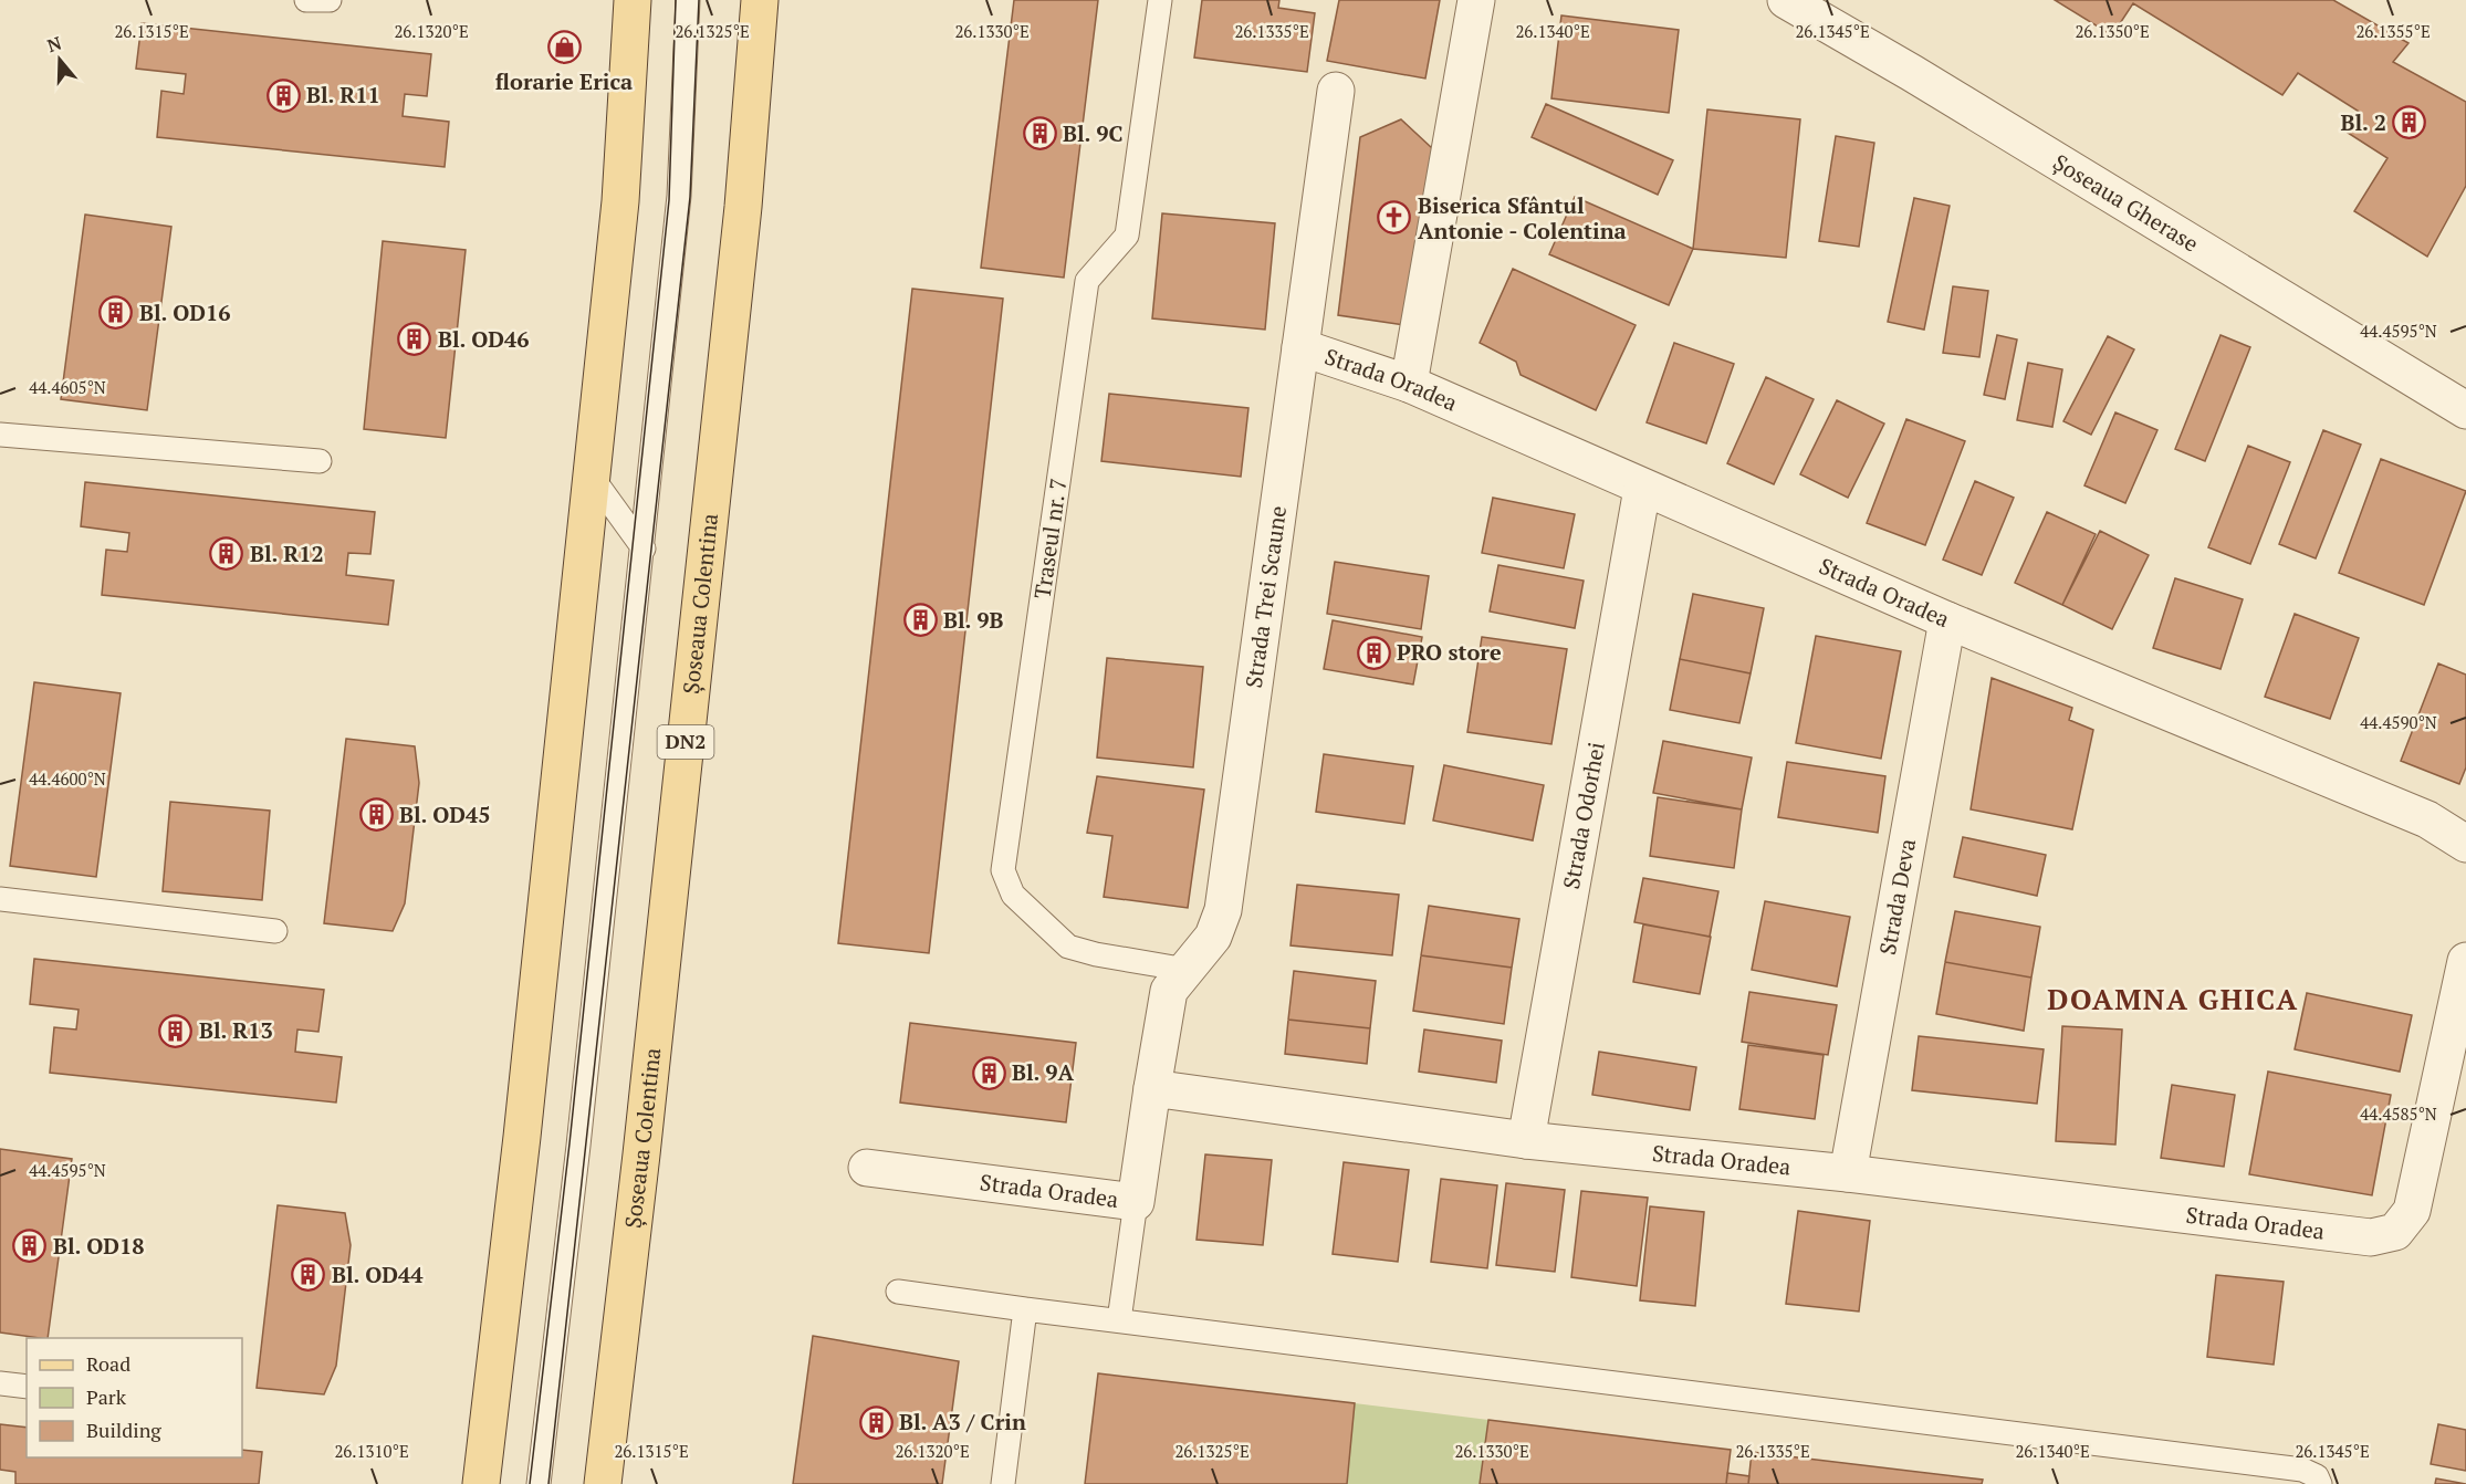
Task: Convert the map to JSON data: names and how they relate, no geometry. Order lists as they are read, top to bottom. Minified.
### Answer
{"streets":{"main road":["Șoseaua Colentina","DN2"],"street":["Șoseaua Gherase","Strada Oradea","Strada Trei Scaune","Strada Odorhei","Strada Deva"],"lane":["Traseul nr. 7"]},"crossings":[["Strada Oradea","Strada Trei Scaune"],["Strada Oradea","Strada Odorhei"],["Strada Oradea","Strada Deva"],["Traseul nr. 7","Strada Trei Scaune"]],"districts":["DOAMNA GHICA"],"places":{"shop":["florarie Erica"],"building":["Bl. R11","Bl. 2","Bl. 9C","Bl. OD16","Bl. OD46","Bl. R12","Bl. 9B","PRO store","Bl. OD45","Bl. R13","Bl. 9A","Bl. OD18","Bl. OD44","Bl. A3 / Crin"],"church":["Biserica Sfântul Antonie - Colentina"]},"legend":["Road","Park","Building"],"north":"top","coordinates":["26.1355°E","26.1320°E","26.1340°E","26.1315°E","26.1325°E","26.1330°E","26.1335°E","26.1345°E","26.1350°E","44.4595°N","44.4605°N","44.4590°N","44.4600°N","44.4585°N","26.1310°E"]}
